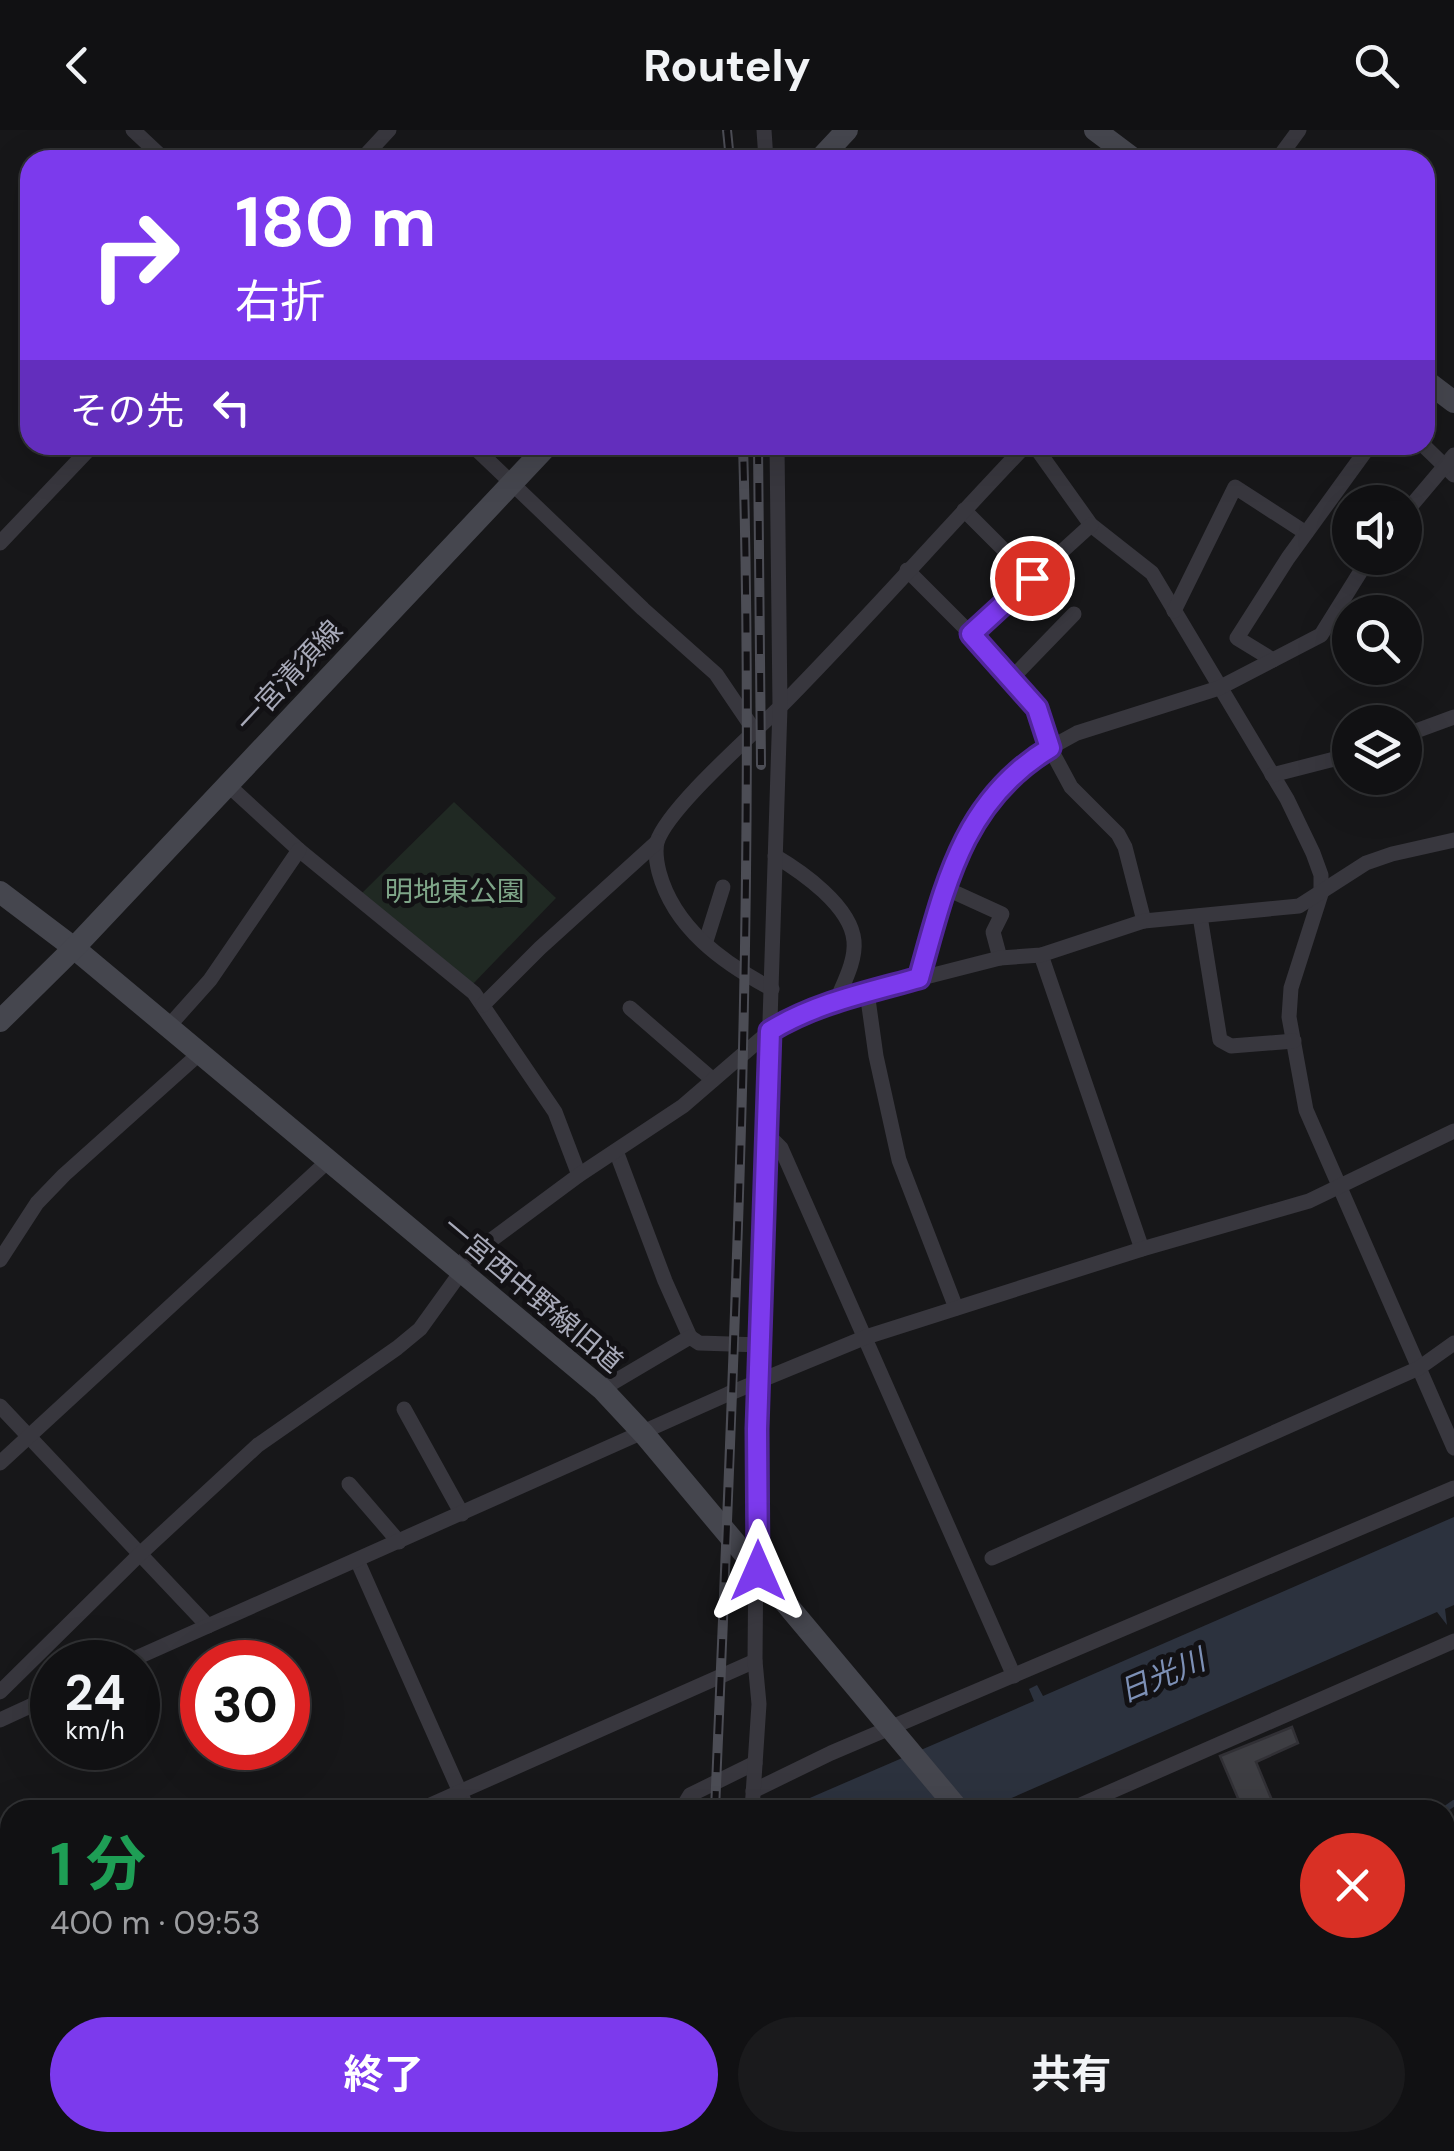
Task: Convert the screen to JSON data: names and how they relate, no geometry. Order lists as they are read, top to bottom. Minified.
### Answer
{"streets":{"street":["一宮清須線","一宮西中野線旧道"]},"crossings":[["一宮清須線","一宮西中野線旧道"]],"water":["日光川"],"parks":["明地東公園"],"page":{"header":"Routely","turn":["180 m","右折"],"then":"その先","speed":"24 km/h","limit":"30","heading":["1 分","400 m · 09:53"],"buttons":["終了","共有"]}}
